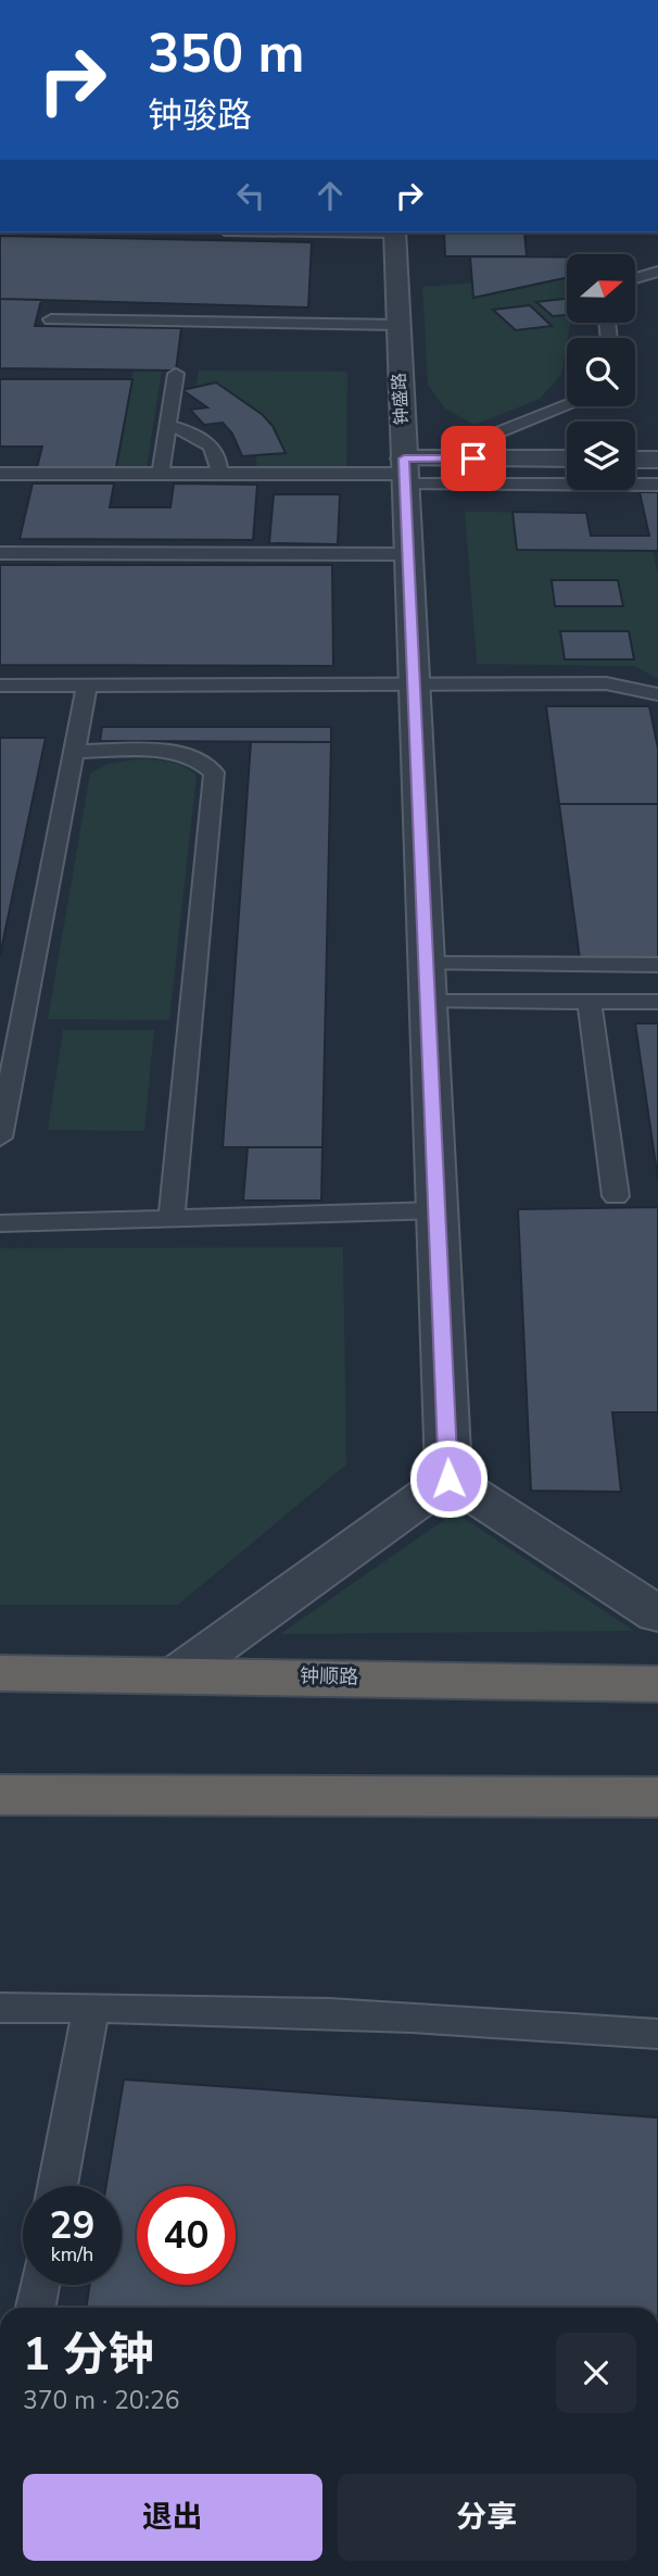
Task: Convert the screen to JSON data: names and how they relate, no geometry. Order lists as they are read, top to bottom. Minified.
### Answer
{"streets":{"highway":["钟顺路"],"street":["钟盛路"]},"north":"right","page":{"turn":["350 m","钟骏路"],"speed":"29 km/h","limit":"40","heading":["1 分钟","370 m · 20:26"],"buttons":["退出","分享"]}}
